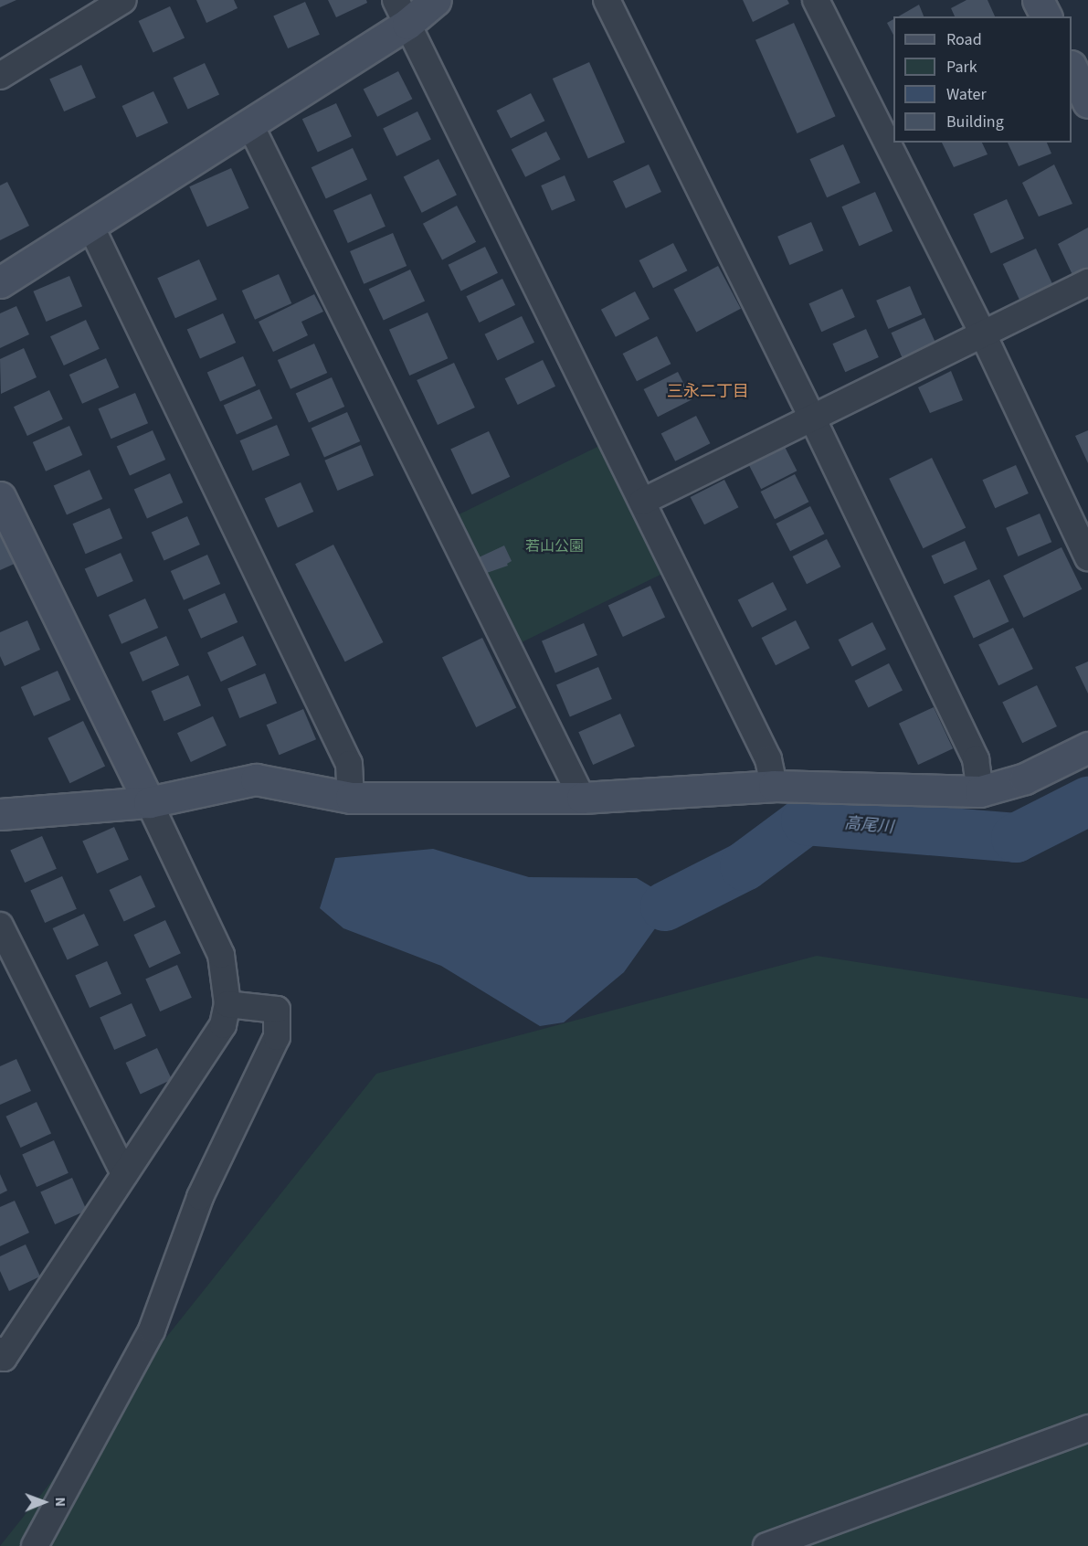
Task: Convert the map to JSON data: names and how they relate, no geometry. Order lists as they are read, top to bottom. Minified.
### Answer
{"districts":["三永二丁目"],"water":["高尾川"],"parks":["若山公園"],"legend":["Road","Park","Water","Building"],"north":"right"}
